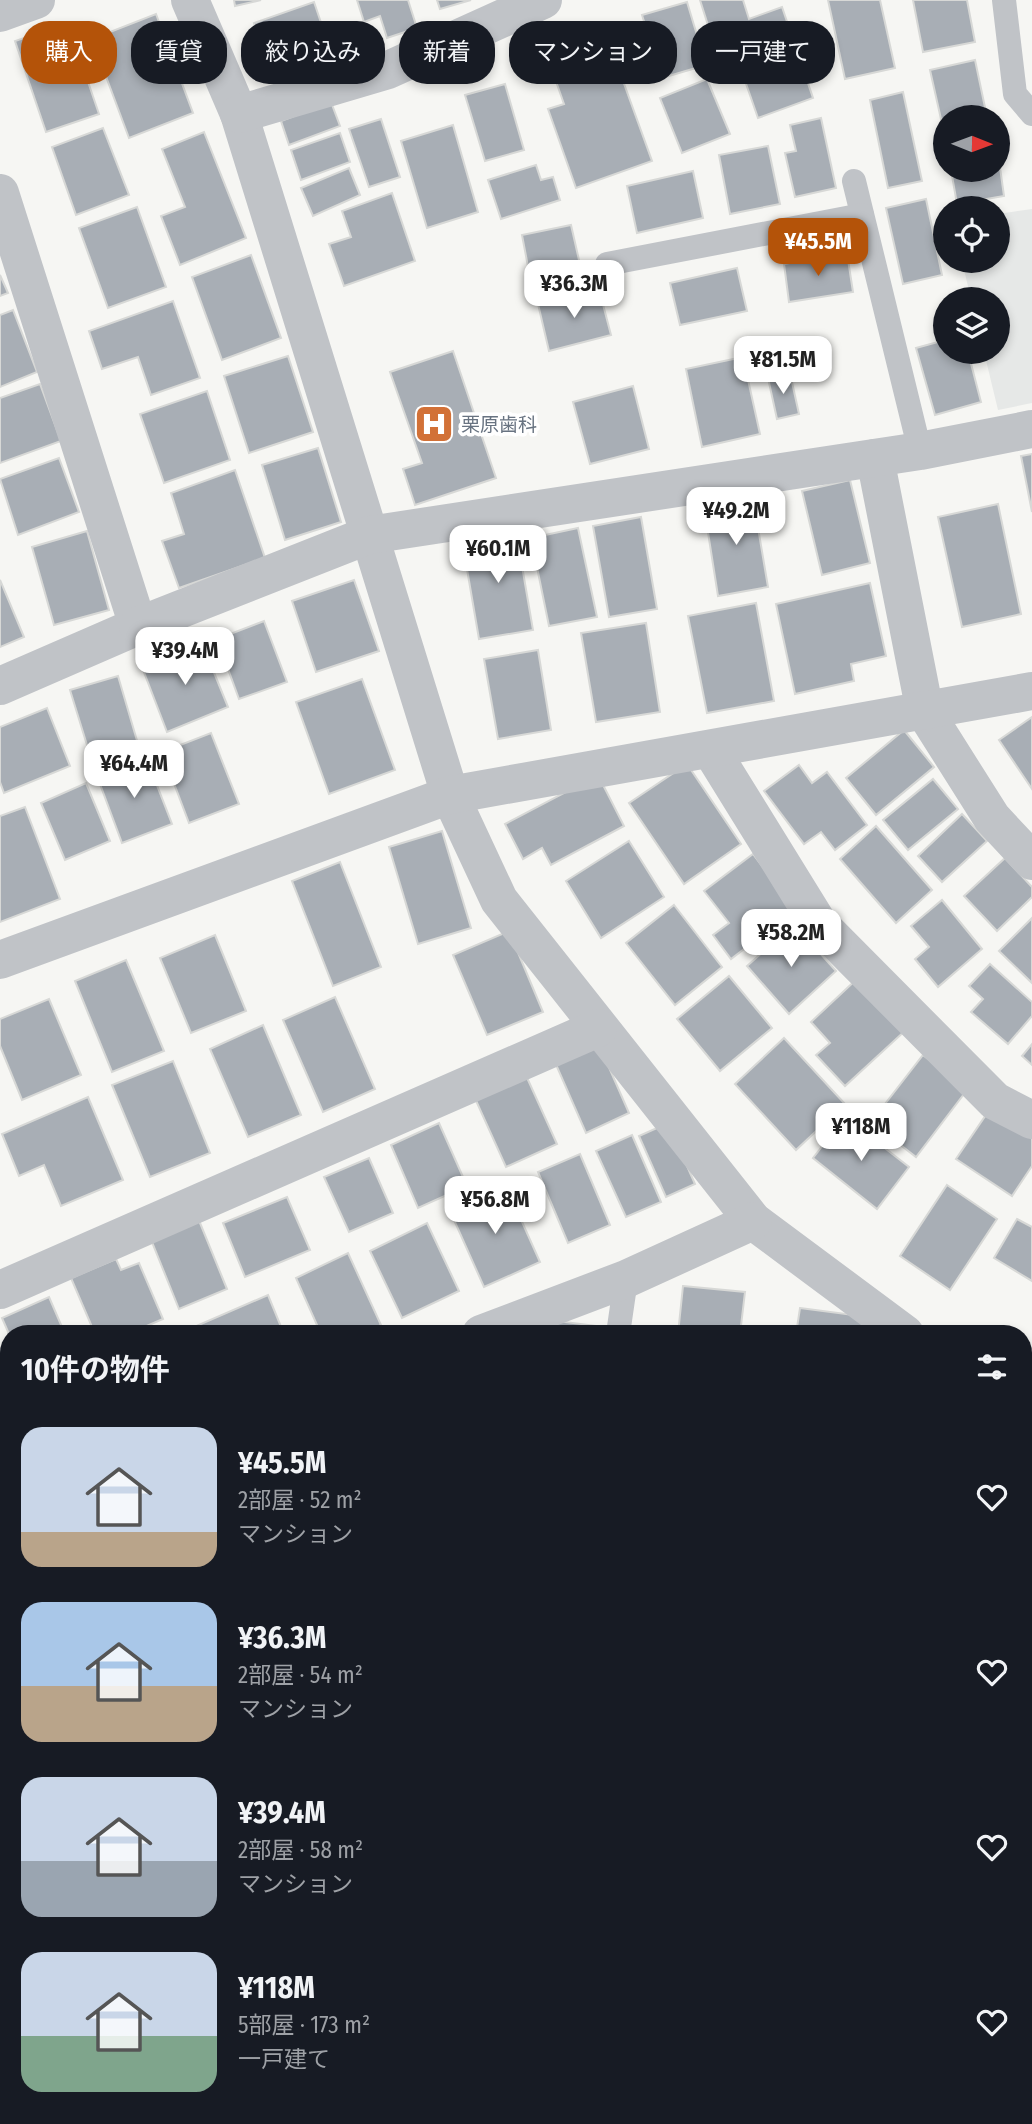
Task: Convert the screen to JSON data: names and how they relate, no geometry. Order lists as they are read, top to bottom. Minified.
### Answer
{"places":{"hospital":["栗原歯科"]},"north":"right","page":{"chip":["購入","賃貸","絞り込み","新着","マンション","一戸建て"],"price":["¥45.5M","¥36.3M","¥81.5M","¥49.2M","¥60.1M","¥39.4M","¥64.4M","¥58.2M","¥118M","¥56.8M"],"heading":"10件の物件","list":[{"name":"¥45.5M","note":"2部屋 · 52 m² · マンション"},{"name":"¥36.3M","note":"2部屋 · 54 m² · マンション"},{"name":"¥39.4M","note":"2部屋 · 58 m² · マンション"},{"name":"¥118M","note":"5部屋 · 173 m² · 一戸建て"}]}}
